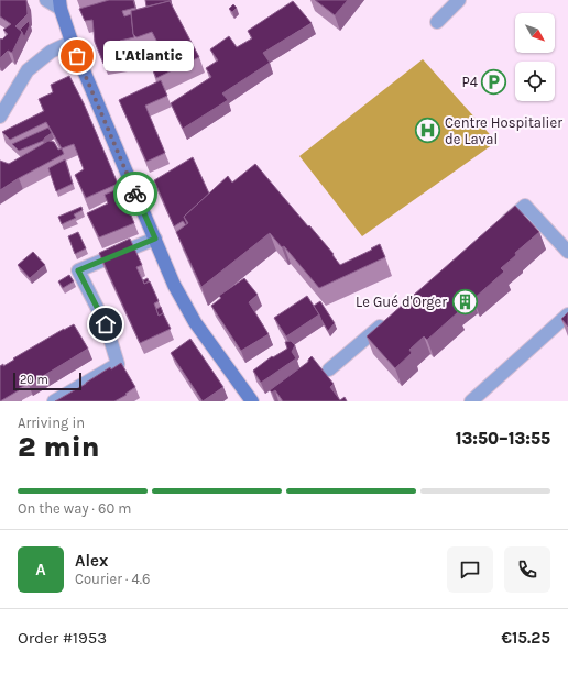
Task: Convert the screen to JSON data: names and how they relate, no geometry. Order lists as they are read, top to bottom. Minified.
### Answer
{"places":{"other":["L'Atlantic"],"parking":["P4"],"hospital":["Centre Hospitalier de Laval"],"building":["Le Gué d'Orger"]},"scale_bar":"20 m","north":"bottom right","page":{"bubble":"L'Atlantic","scale":"20 m","heading":["2 min","Arriving in","13:50–13:55"],"panel":["Alex","Courier · 4.6","Order #1953","€15.25"],"bar":"On the way · 60 m","round":"A"}}
